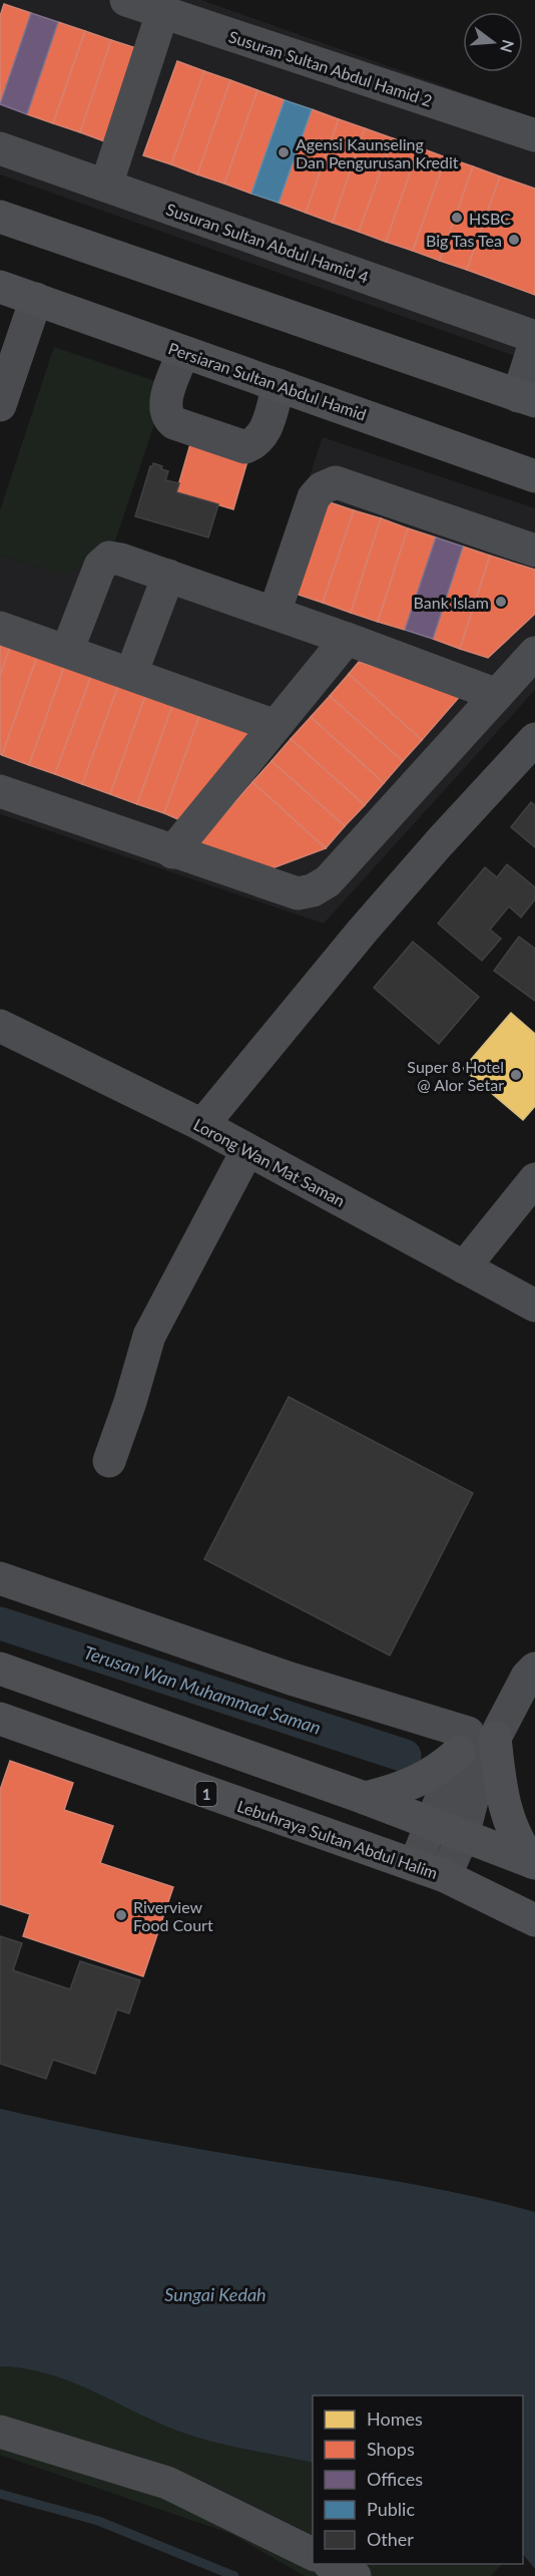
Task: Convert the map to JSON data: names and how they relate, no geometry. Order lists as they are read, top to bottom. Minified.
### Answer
{"streets":{"main road":["Persiaran Sultan Abdul Hamid","1","Lebuhraya Sultan Abdul Halim"],"street":["Susuran Sultan Abdul Hamid 2","Susuran Sultan Abdul Hamid 4","Lorong Wan Mat Saman"]},"water":["Terusan Wan Muhammad Saman","Sungai Kedah"],"places":["Agensi Kaunseling Dan Pengurusan Kredit","HSBC","Big Tas Tea","Bank Islam","Super 8 Hotel @ Alor Setar","Riverview Food Court"],"legend":["Homes","Shops","Offices","Public","Other"],"north":"right"}
